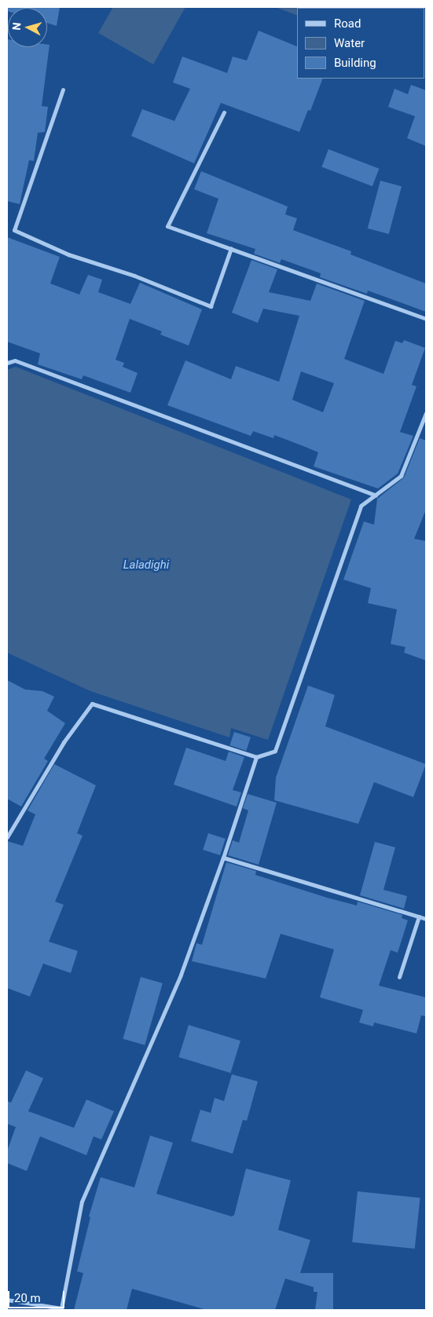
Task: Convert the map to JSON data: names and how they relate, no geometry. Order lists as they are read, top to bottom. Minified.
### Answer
{"water":["Laladighi"],"legend":["Road","Water","Building"],"scale_bar":"20 m","north":"left"}
